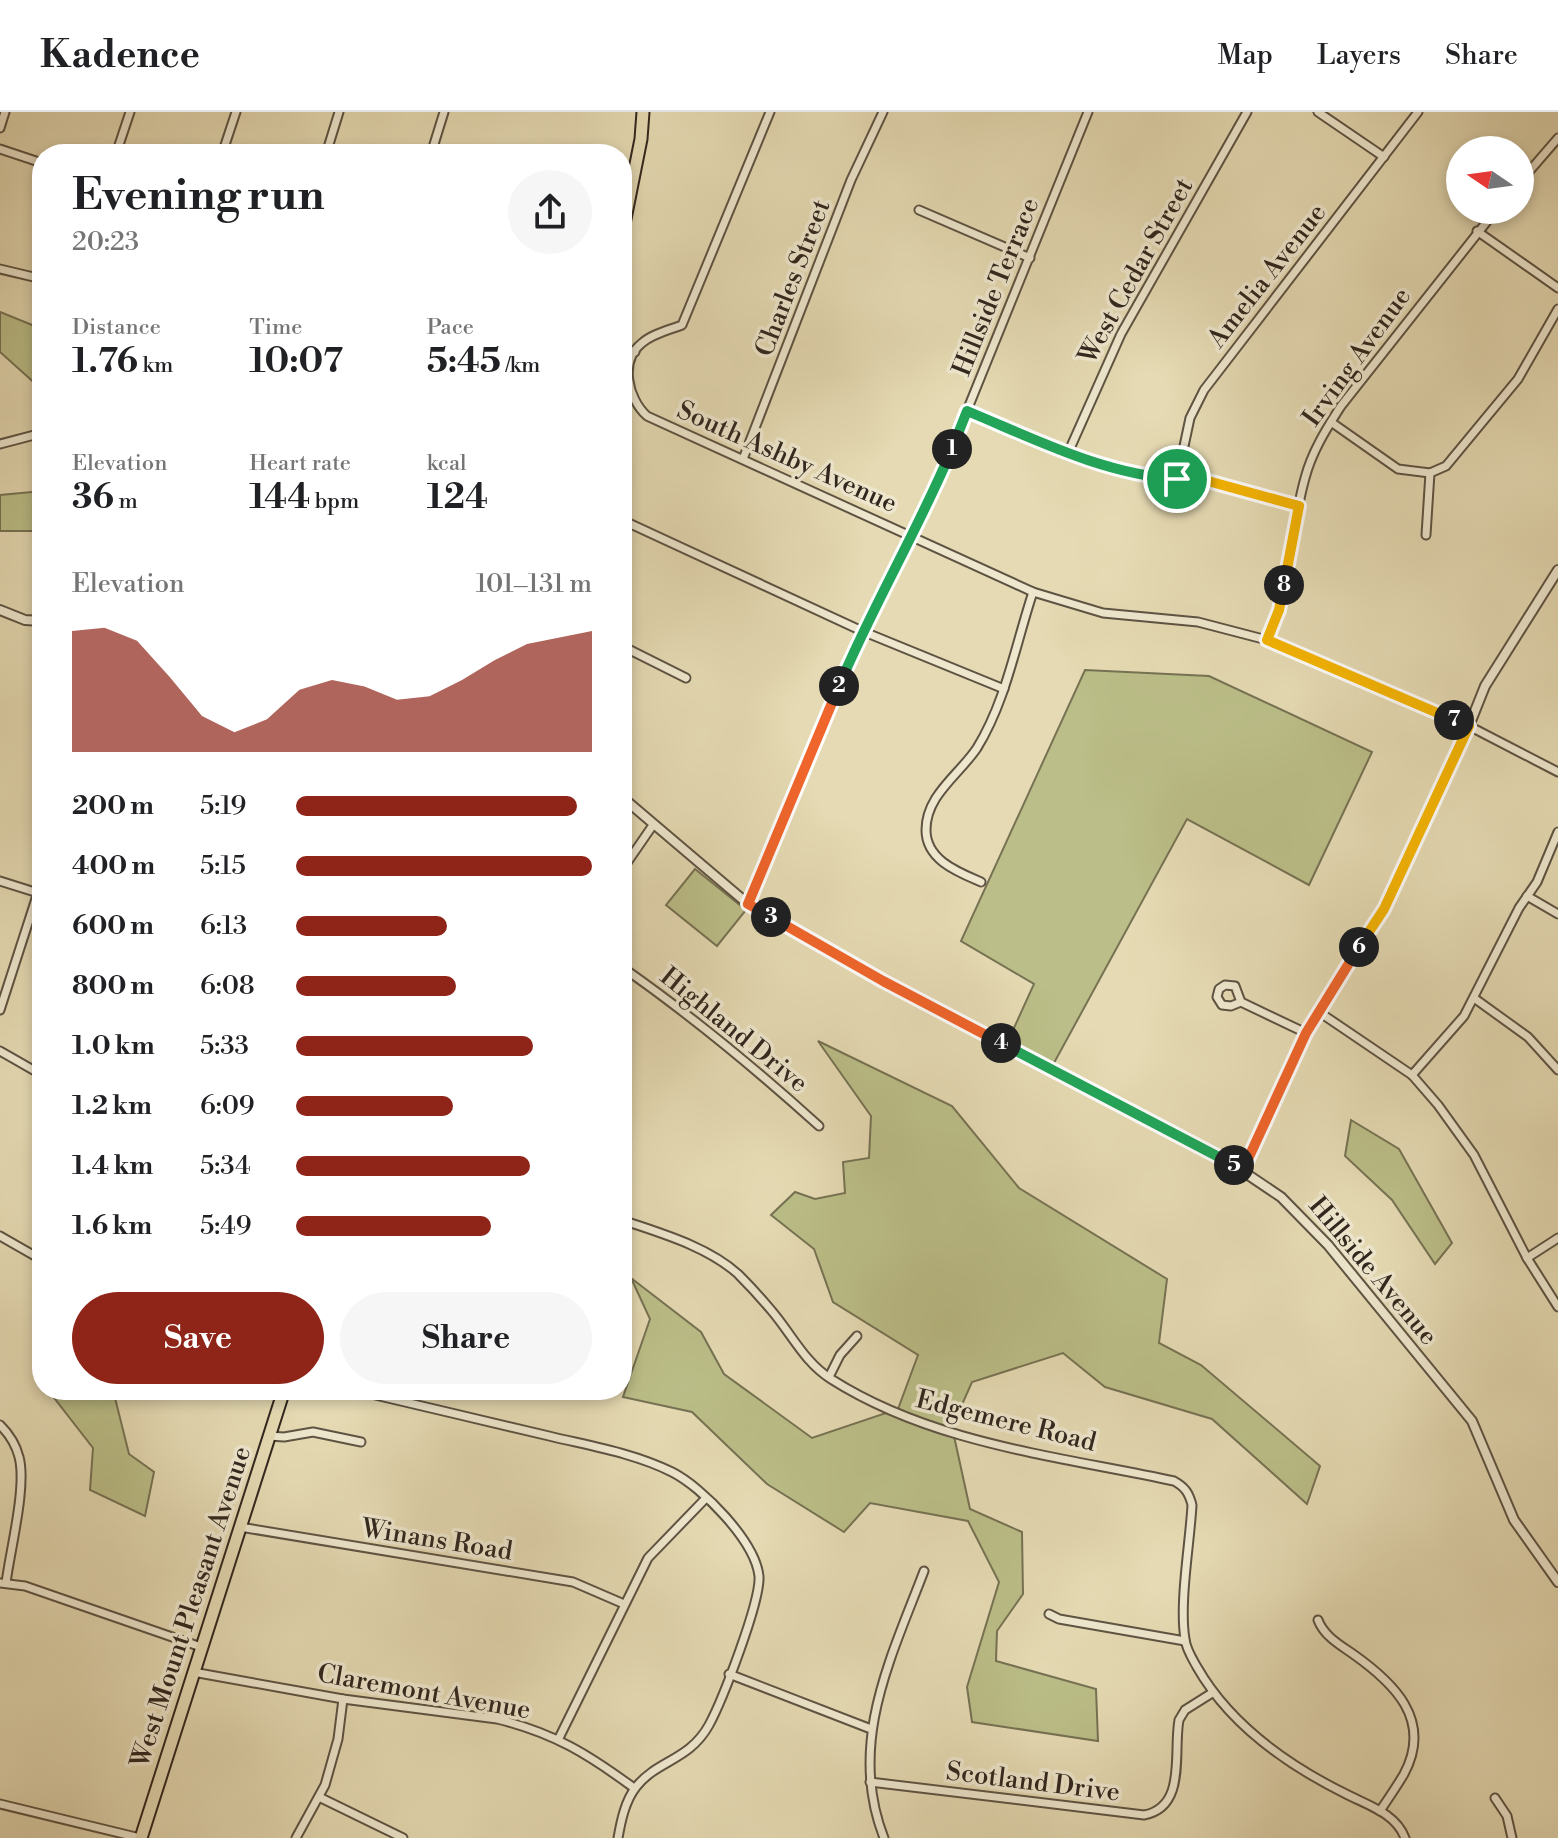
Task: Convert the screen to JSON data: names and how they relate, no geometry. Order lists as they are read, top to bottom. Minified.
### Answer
{"streets":{"main road":["West Mount Pleasant Avenue"],"street":["West Cedar Street","Amelia Avenue","Charles Street","Hillside Terrace","Irving Avenue","South Ashby Avenue","Highland Drive","Hillside Avenue","Edgemere Road","Winans Road","Claremont Avenue","Scotland Drive"]},"crossings":[["Charles Street","South Ashby Avenue"],["Hillside Terrace","South Ashby Avenue"],["Hillside Terrace","Hillside Avenue"],["Irving Avenue","South Ashby Avenue"],["Edgemere Road","Scotland Drive"],["Winans Road","West Mount Pleasant Avenue"],["West Mount Pleasant Avenue","Claremont Avenue"]],"north":"left","page":{"header":"Kadence","nav":["Map","Layers","Share"],"heading":["Evening run","20:23"],"stats":[["Distance","1.76 km"],["Time","10:07"],["Pace","5:45 /km"],["Elevation","36 m"],["Heart rate","144 bpm"],["kcal","124"]],"pins":["1","8","2","7","3","6","4","5"],"chart":["Elevation","101–131 m"],"list":[{"name":"200 m","note":"5:19"},{"name":"400 m","note":"5:15"},{"name":"600 m","note":"6:13"},{"name":"800 m","note":"6:08"},{"name":"1.0 km","note":"5:33"},{"name":"1.2 km","note":"6:09"},{"name":"1.4 km","note":"5:34"},{"name":"1.6 km","note":"5:49"}],"buttons":["Save","Share"]}}
